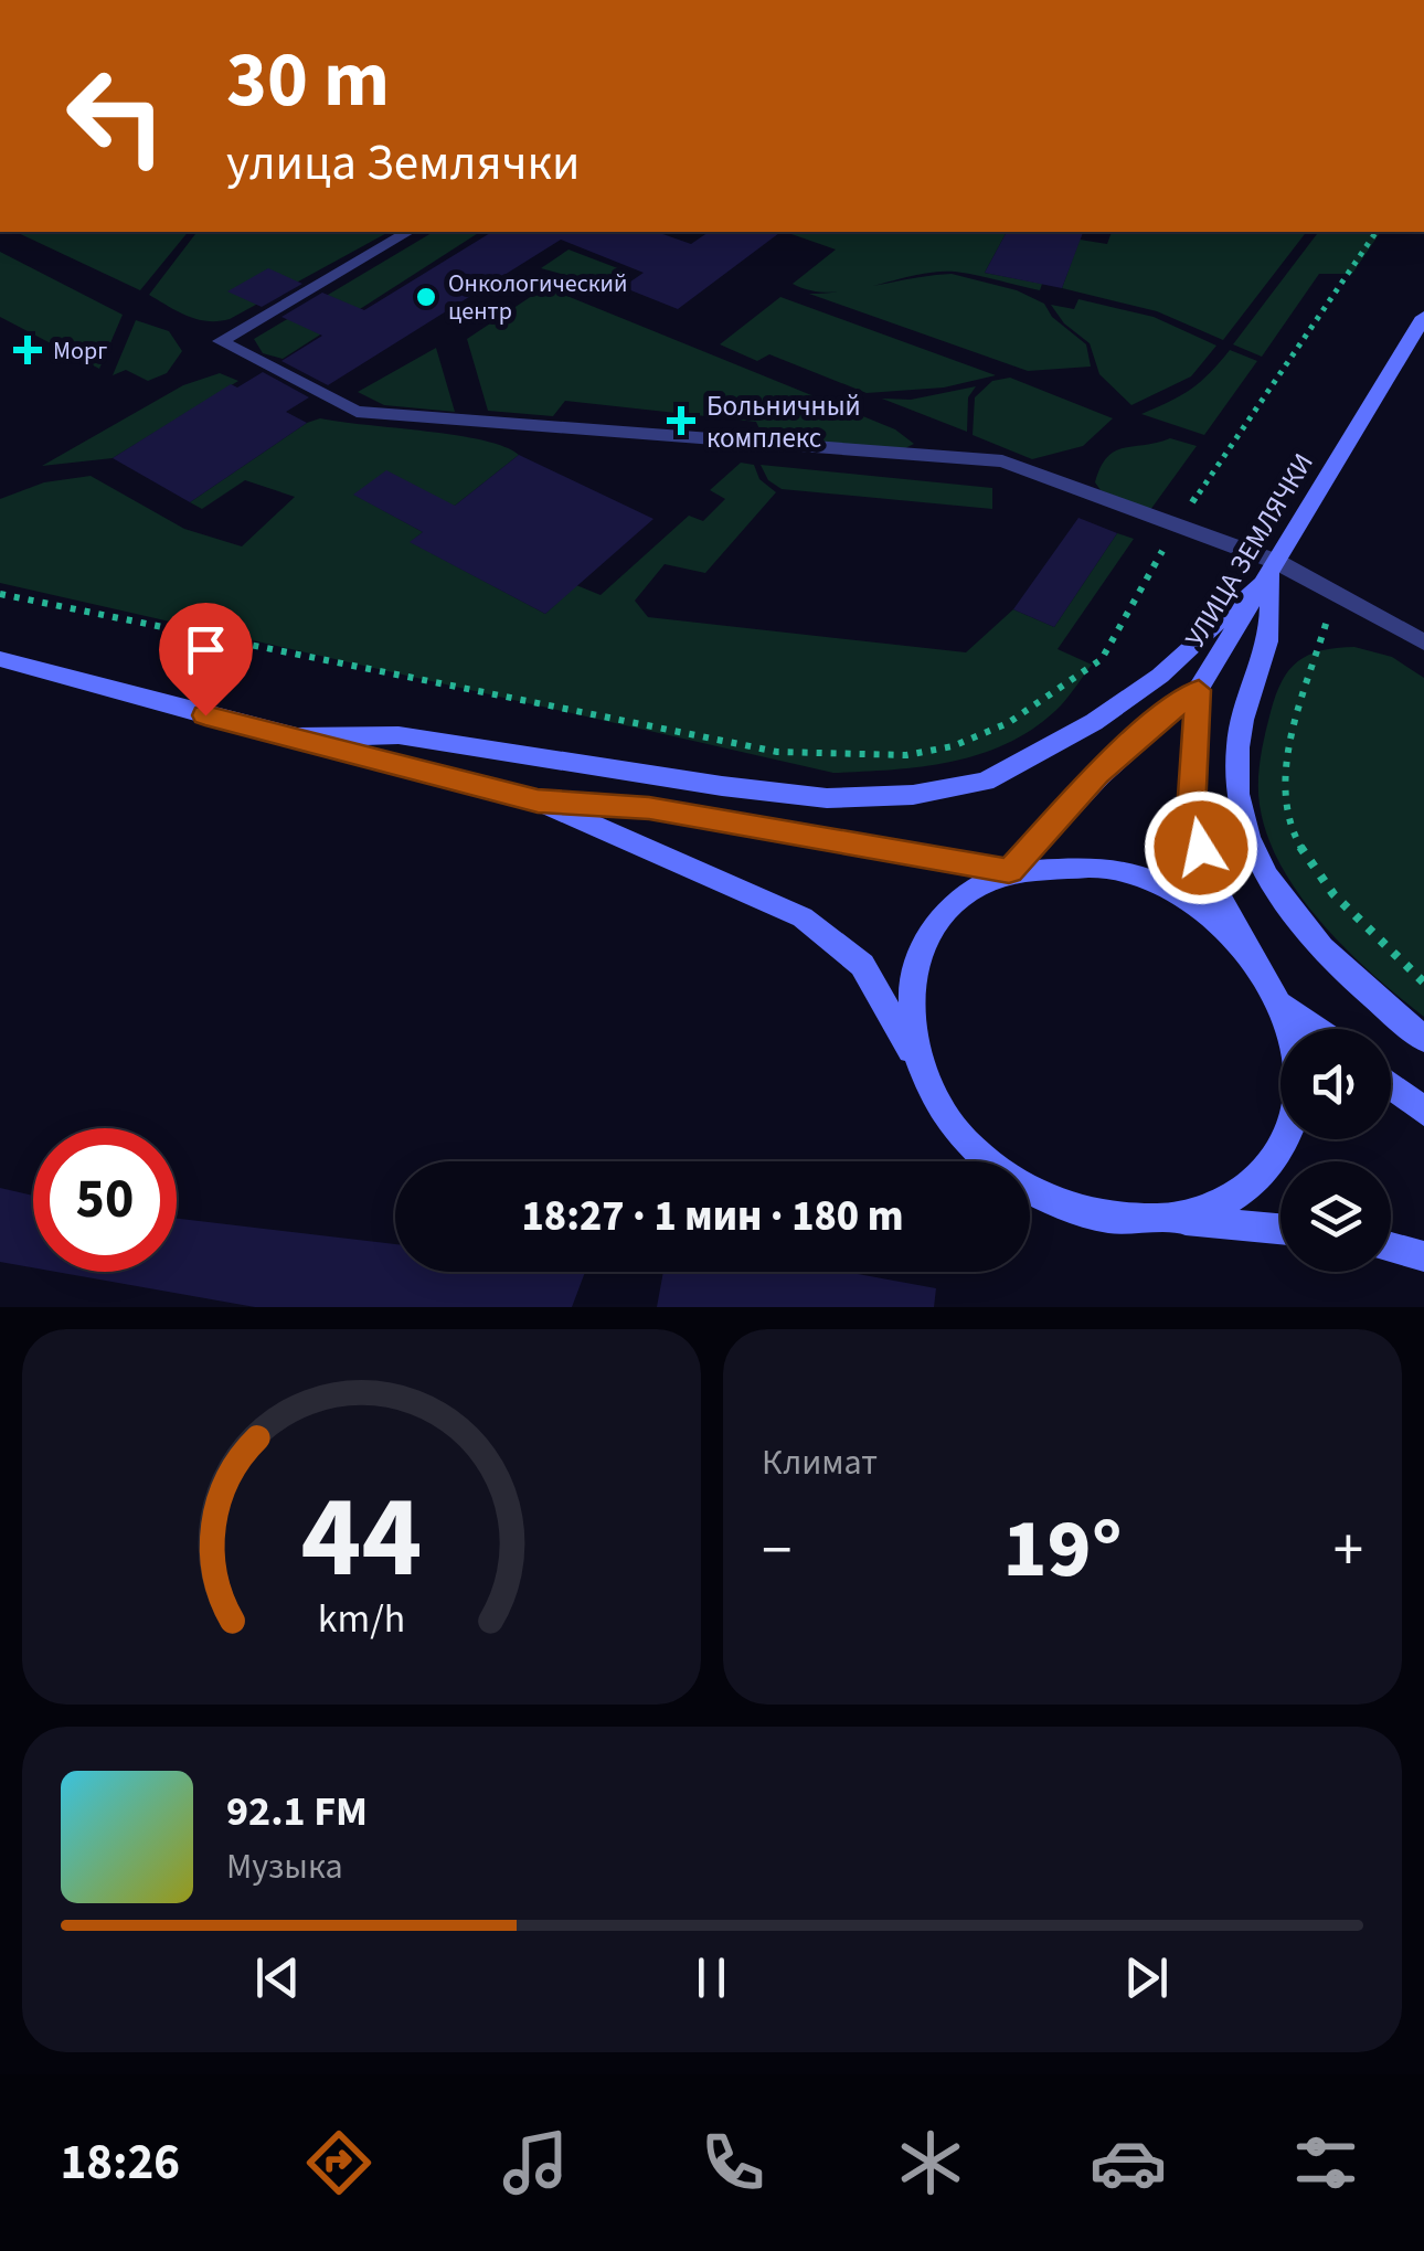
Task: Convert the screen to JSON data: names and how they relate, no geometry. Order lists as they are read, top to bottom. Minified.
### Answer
{"streets":{"main road":["УЛИЦА ЗЕМЛЯЧКИ"]},"places":{"other":["Онкологический центр"],"health":["Морг","Больничный комплекс"]},"page":{"turn":["30 m","улица Землячки"],"limit":"50","trip":"18:27 · 1 мин · 180 m","tile":"Климат","heat":["−","19°","+"],"song":["92.1 FM","Музыка"],"tabs":"18:26","gauge":["44","km/h"]}}
